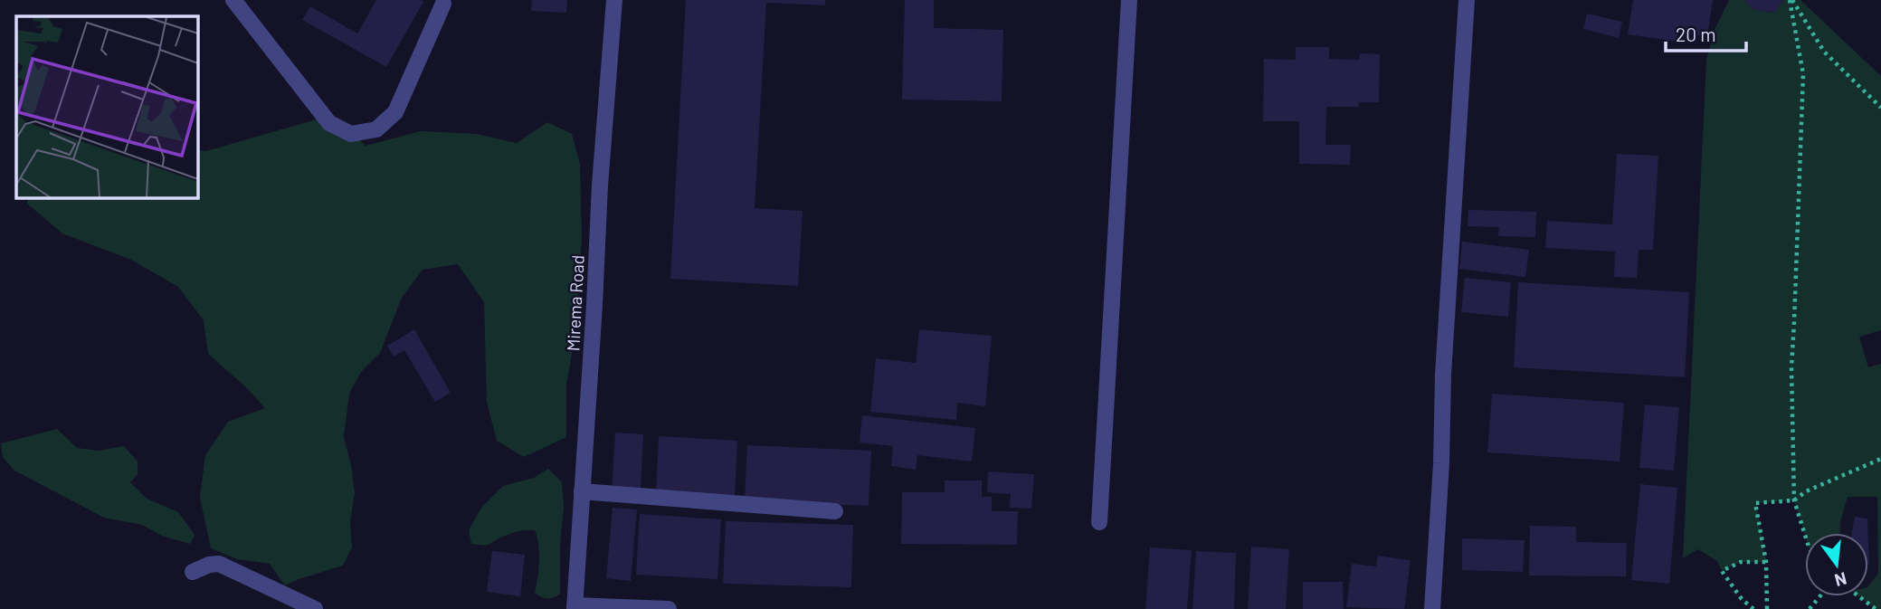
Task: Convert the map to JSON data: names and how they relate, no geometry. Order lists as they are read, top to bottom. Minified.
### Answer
{"streets":{"street":["Mirema Road"]},"scale_bar":"20 m","north":"bottom"}
